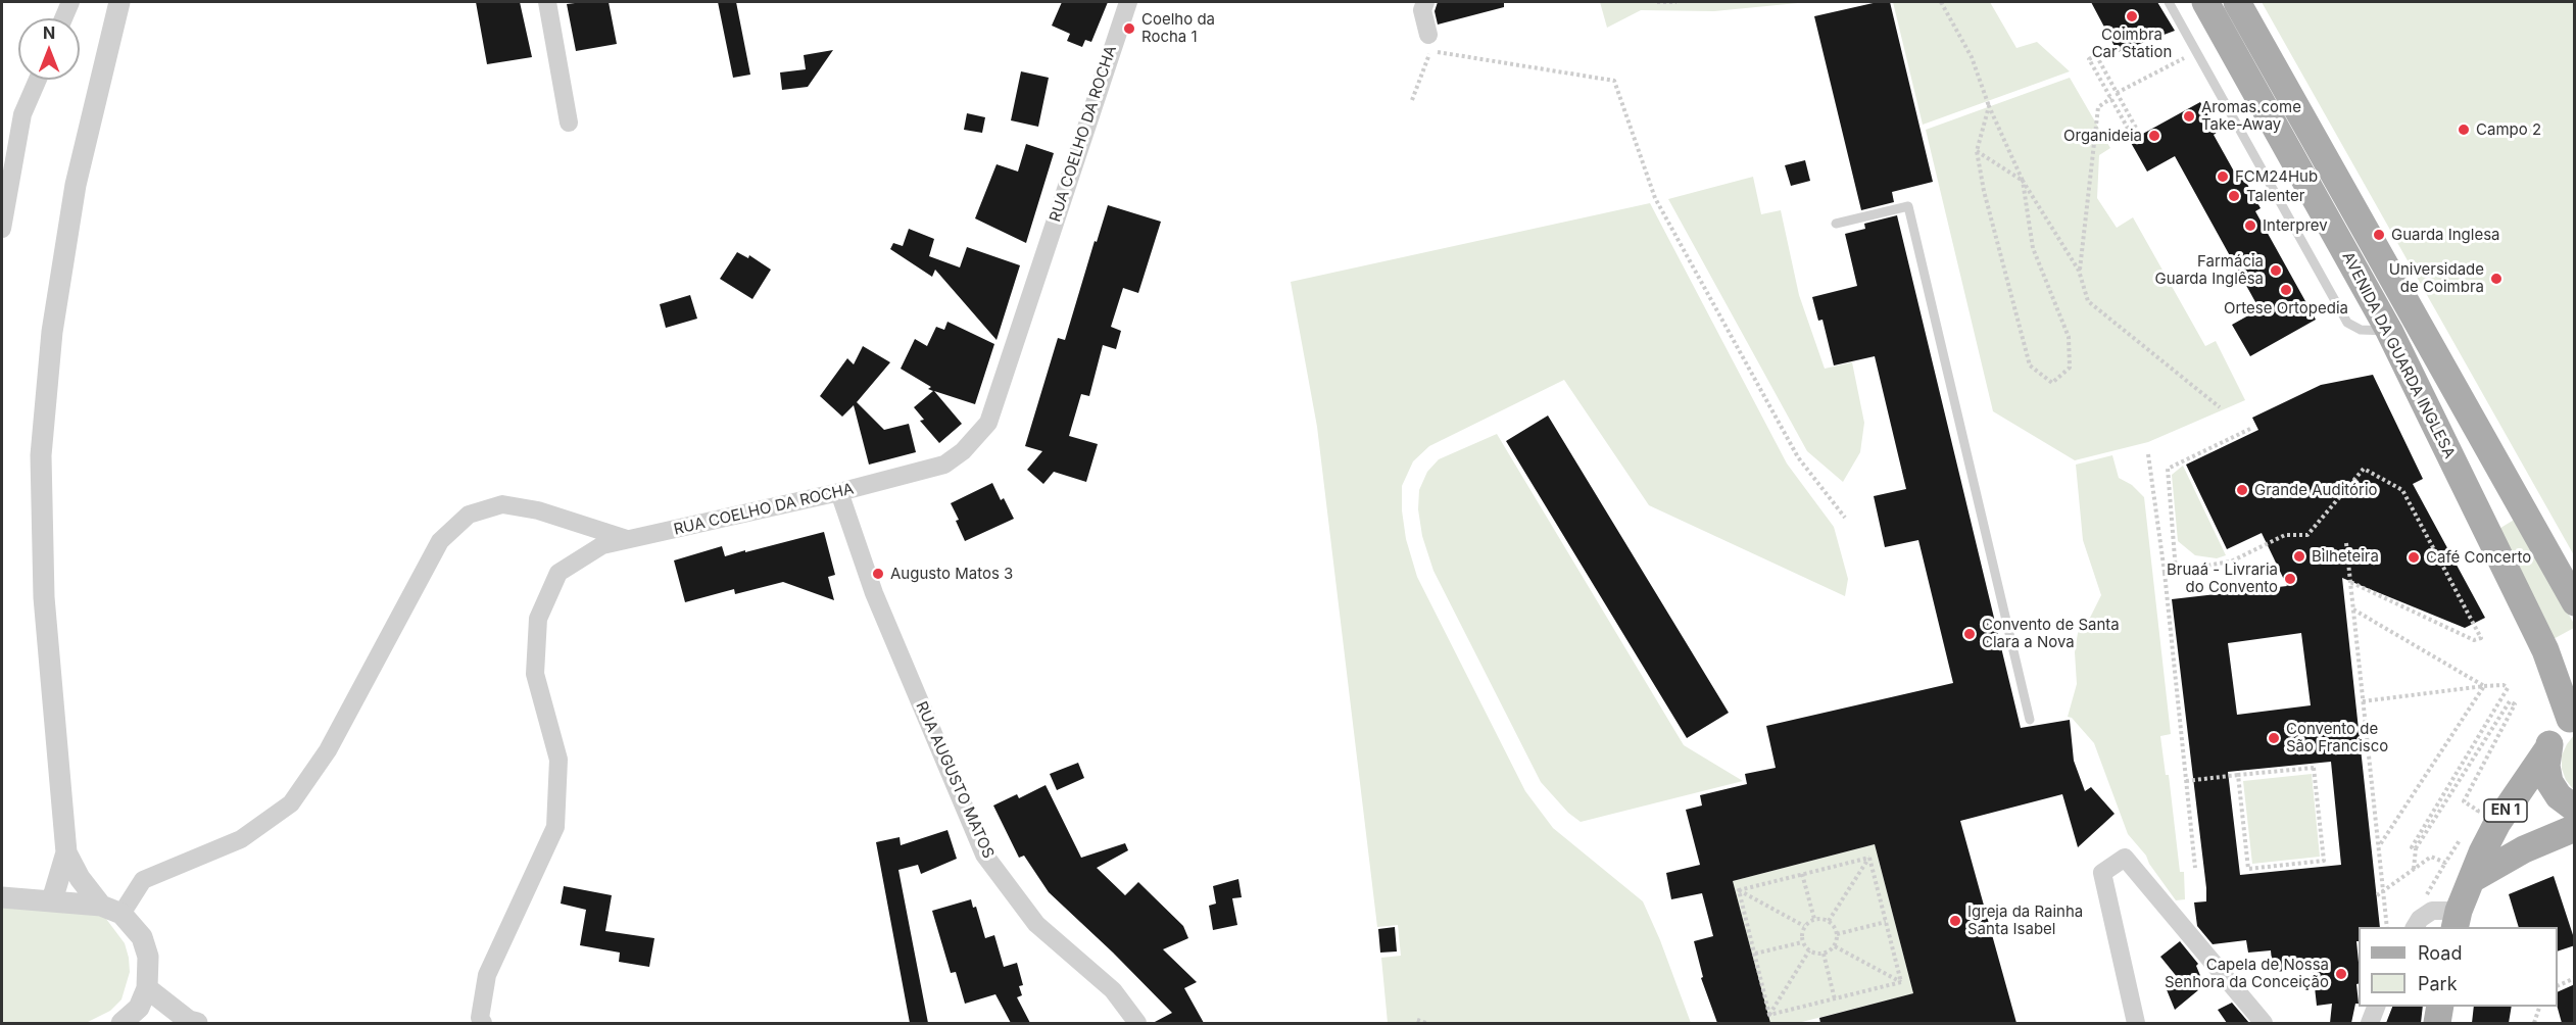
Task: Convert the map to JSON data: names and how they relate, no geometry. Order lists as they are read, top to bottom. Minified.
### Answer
{"streets":{"main road":["AVENIDA DA GUARDA INGLESA","EN 1"],"street":["RUA COELHO DA ROCHA","RUA AUGUSTO MATOS"]},"crossings":[["RUA COELHO DA ROCHA","RUA AUGUSTO MATOS"],["AVENIDA DA GUARDA INGLESA","EN 1"]],"places":["Coimbra Car Station","Coelho da Rocha 1","Aromas.come Take-Away","Campo 2","Organideia","FCM24Hub","Talenter","Interprev","Guarda Inglesa","Farmácia Guarda Inglêsa","Universidade de Coimbra","Ortese Ortopedia","Grande Auditório","Bilheteira","Café Concerto","Augusto Matos 3","Bruaá - Livraria do Convento","Convento de Santa Clara a Nova","Convento de São Francisco","Igreja da Rainha Santa Isabel","Capela de Nossa Senhora da Conceição"],"legend":["Road","Park"],"north":"top"}
